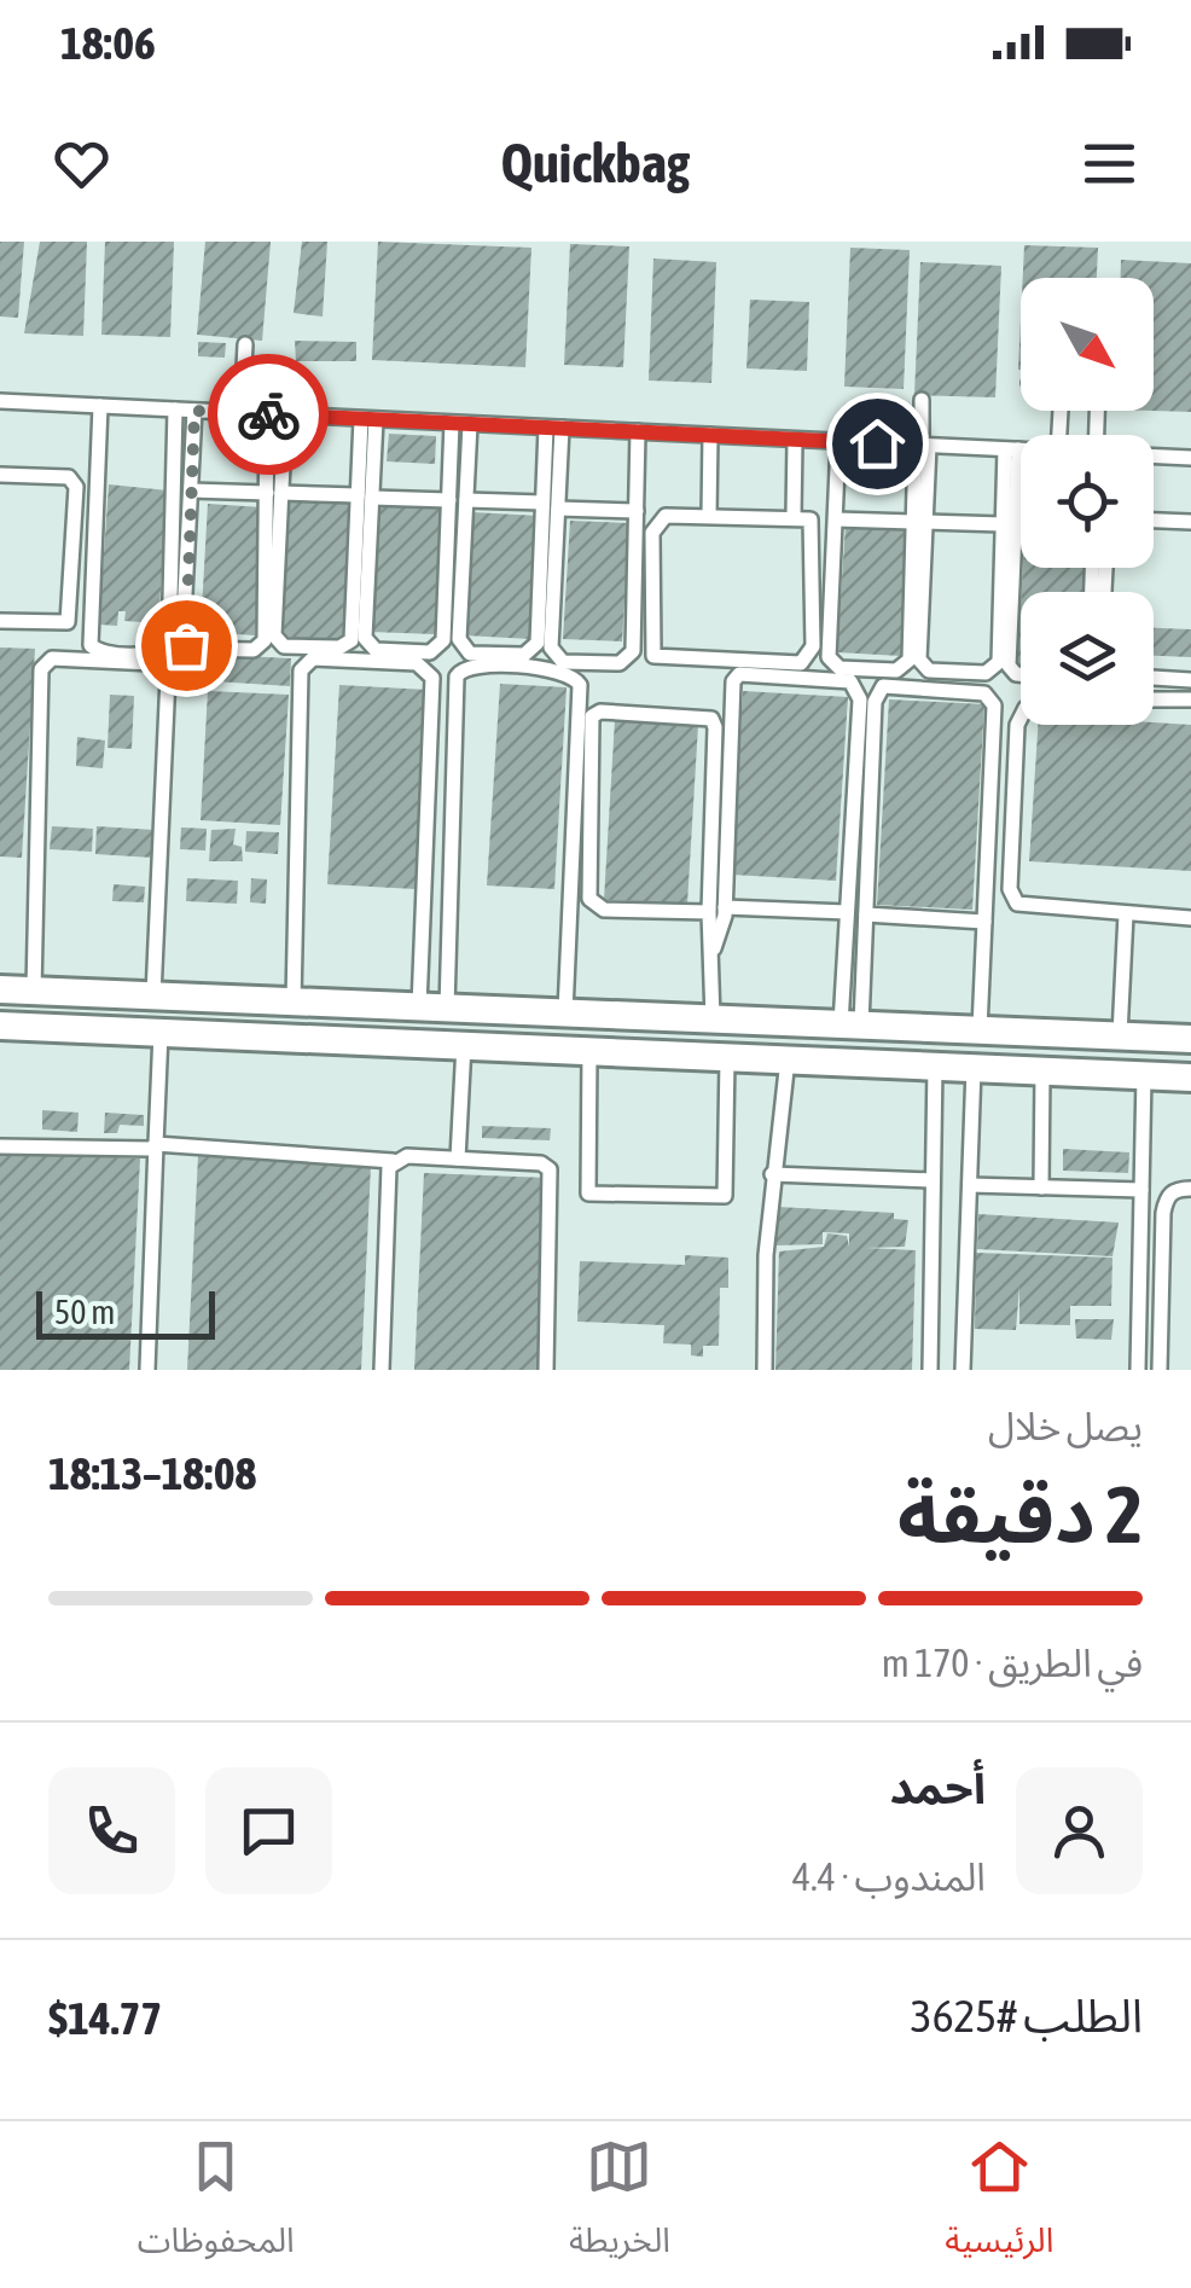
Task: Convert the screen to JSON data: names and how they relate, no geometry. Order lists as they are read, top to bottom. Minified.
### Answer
{"scale_bar":"50 m","north":"bottom right","page":{"status":"18:06","header":"Quickbag","scale":"50 m","heading":["2 دقيقة","يصل خلال","18:08–18:13"],"panel":["أحمد","المندوب · 4.4","الطلب #3625","$14.77"],"bar":"في الطريق · 170 m","tabs":["الرئيسية","الخريطة","المحفوظات"]}}
